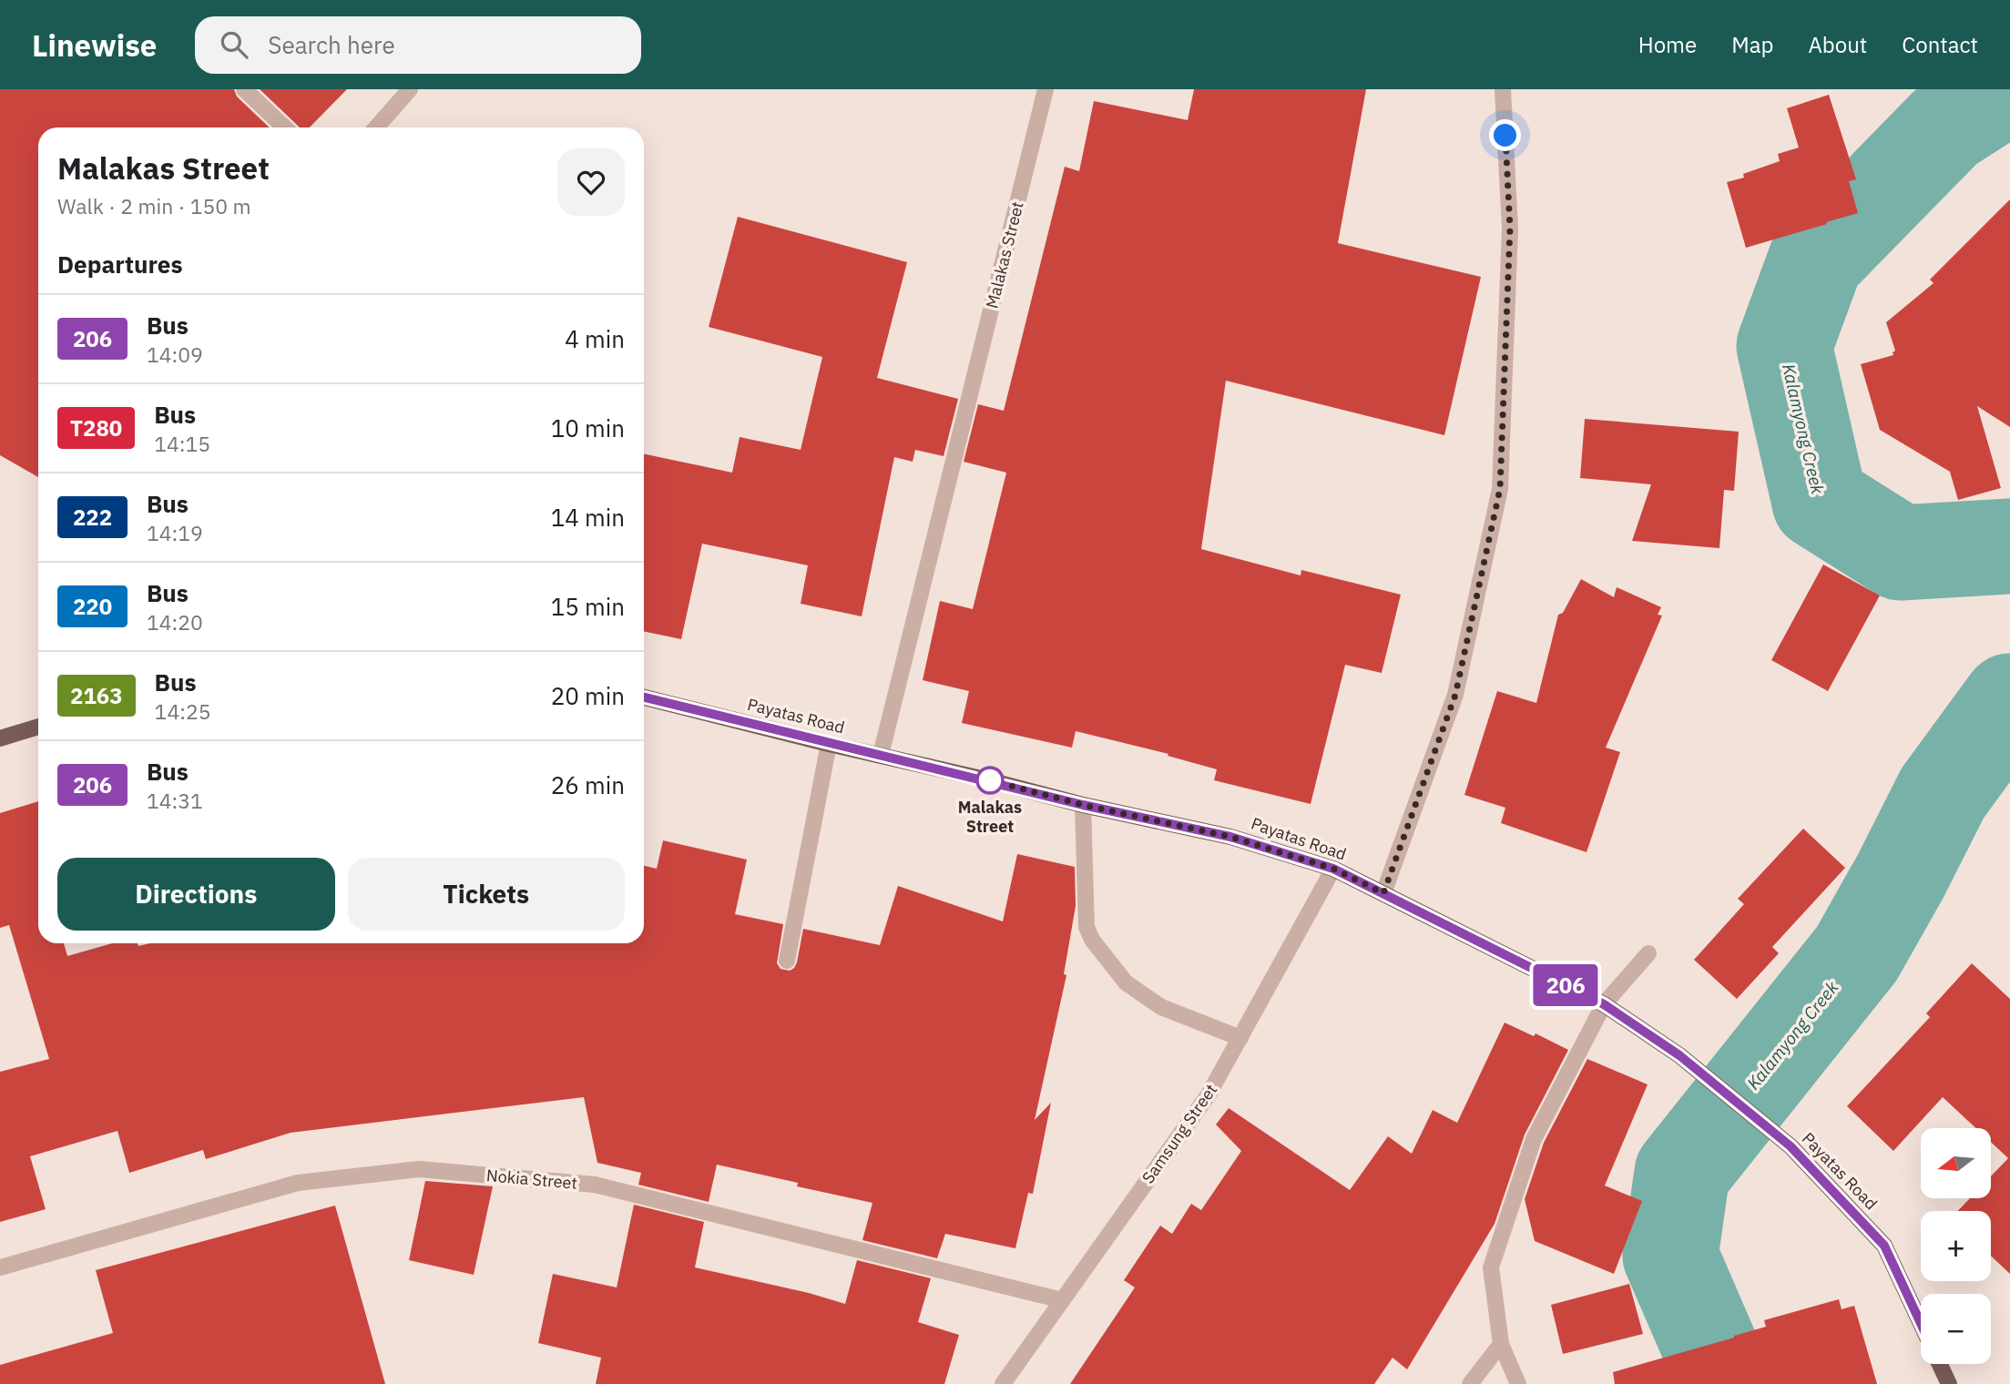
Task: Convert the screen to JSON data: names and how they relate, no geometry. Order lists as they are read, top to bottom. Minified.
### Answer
{"streets":{"main road":["Payatas Road"],"street":["Malakas Street","Samsung Street","Nokia Street"]},"crossings":[["Malakas Street","Payatas Road"],["Payatas Road","Samsung Street"],["Samsung Street","Nokia Street"]],"water":["Kalamyong Creek"],"places":["Malakas Street"],"lines":["bus line 206"],"north":"left","page":{"header":"Linewise","search":"Search here","nav":["Home","Map","About","Contact"],"on_map":"206","heading":[["Malakas Street","Walk · 2 min · 150 m"],"Departures"],"list":[{"mark":"206","name":"Bus","note":"14:09","value":"4 min"},{"mark":"T280","name":"Bus","note":"14:15","value":"10 min"},{"mark":"222","name":"Bus","note":"14:19","value":"14 min"},{"mark":"220","name":"Bus","note":"14:20","value":"15 min"},{"mark":"2163","name":"Bus","note":"14:25","value":"20 min"},{"mark":"206","name":"Bus","note":"14:31","value":"26 min"}],"buttons":["Directions","Tickets"],"map_buttons":["+","−"]}}
